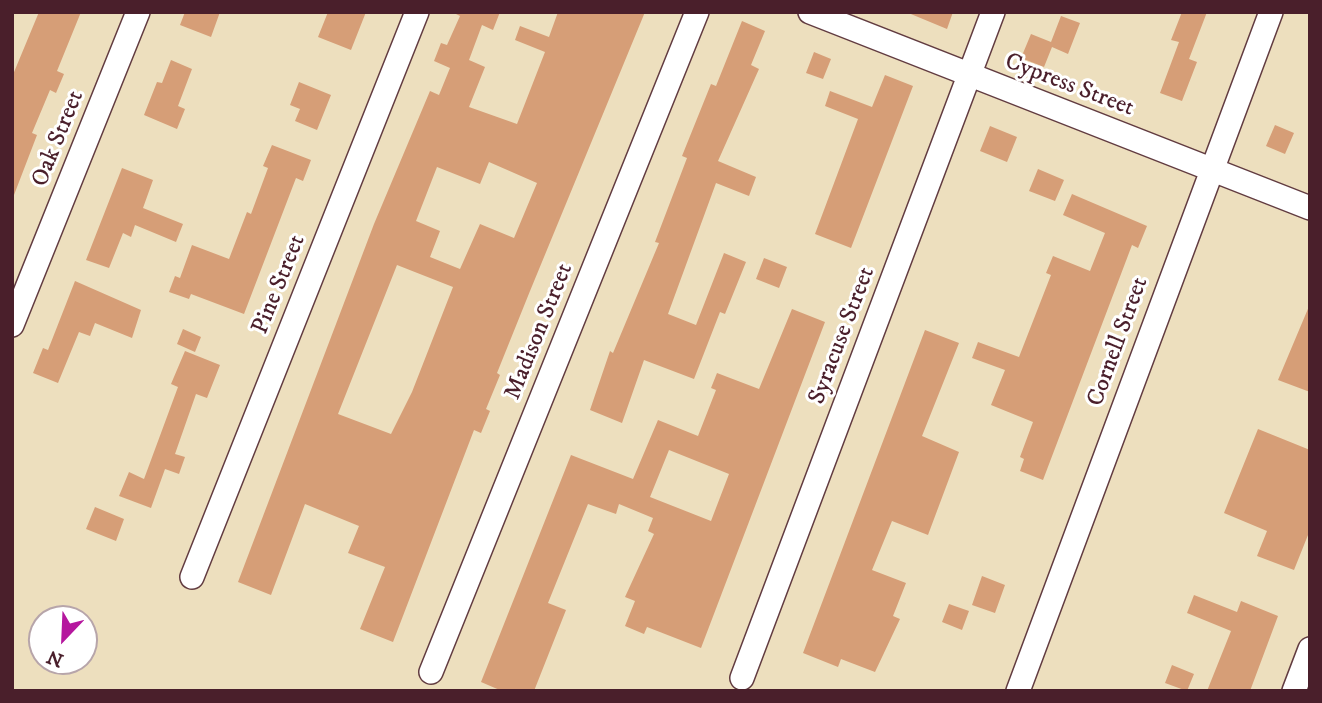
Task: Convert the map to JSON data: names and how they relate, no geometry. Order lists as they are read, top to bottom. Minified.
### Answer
{"streets":{"street":["Cypress Street","Oak Street","Pine Street","Madison Street","Syracuse Street","Cornell Street"]},"crossings":[["Cypress Street","Syracuse Street"],["Cypress Street","Cornell Street"]],"north":"bottom left"}
